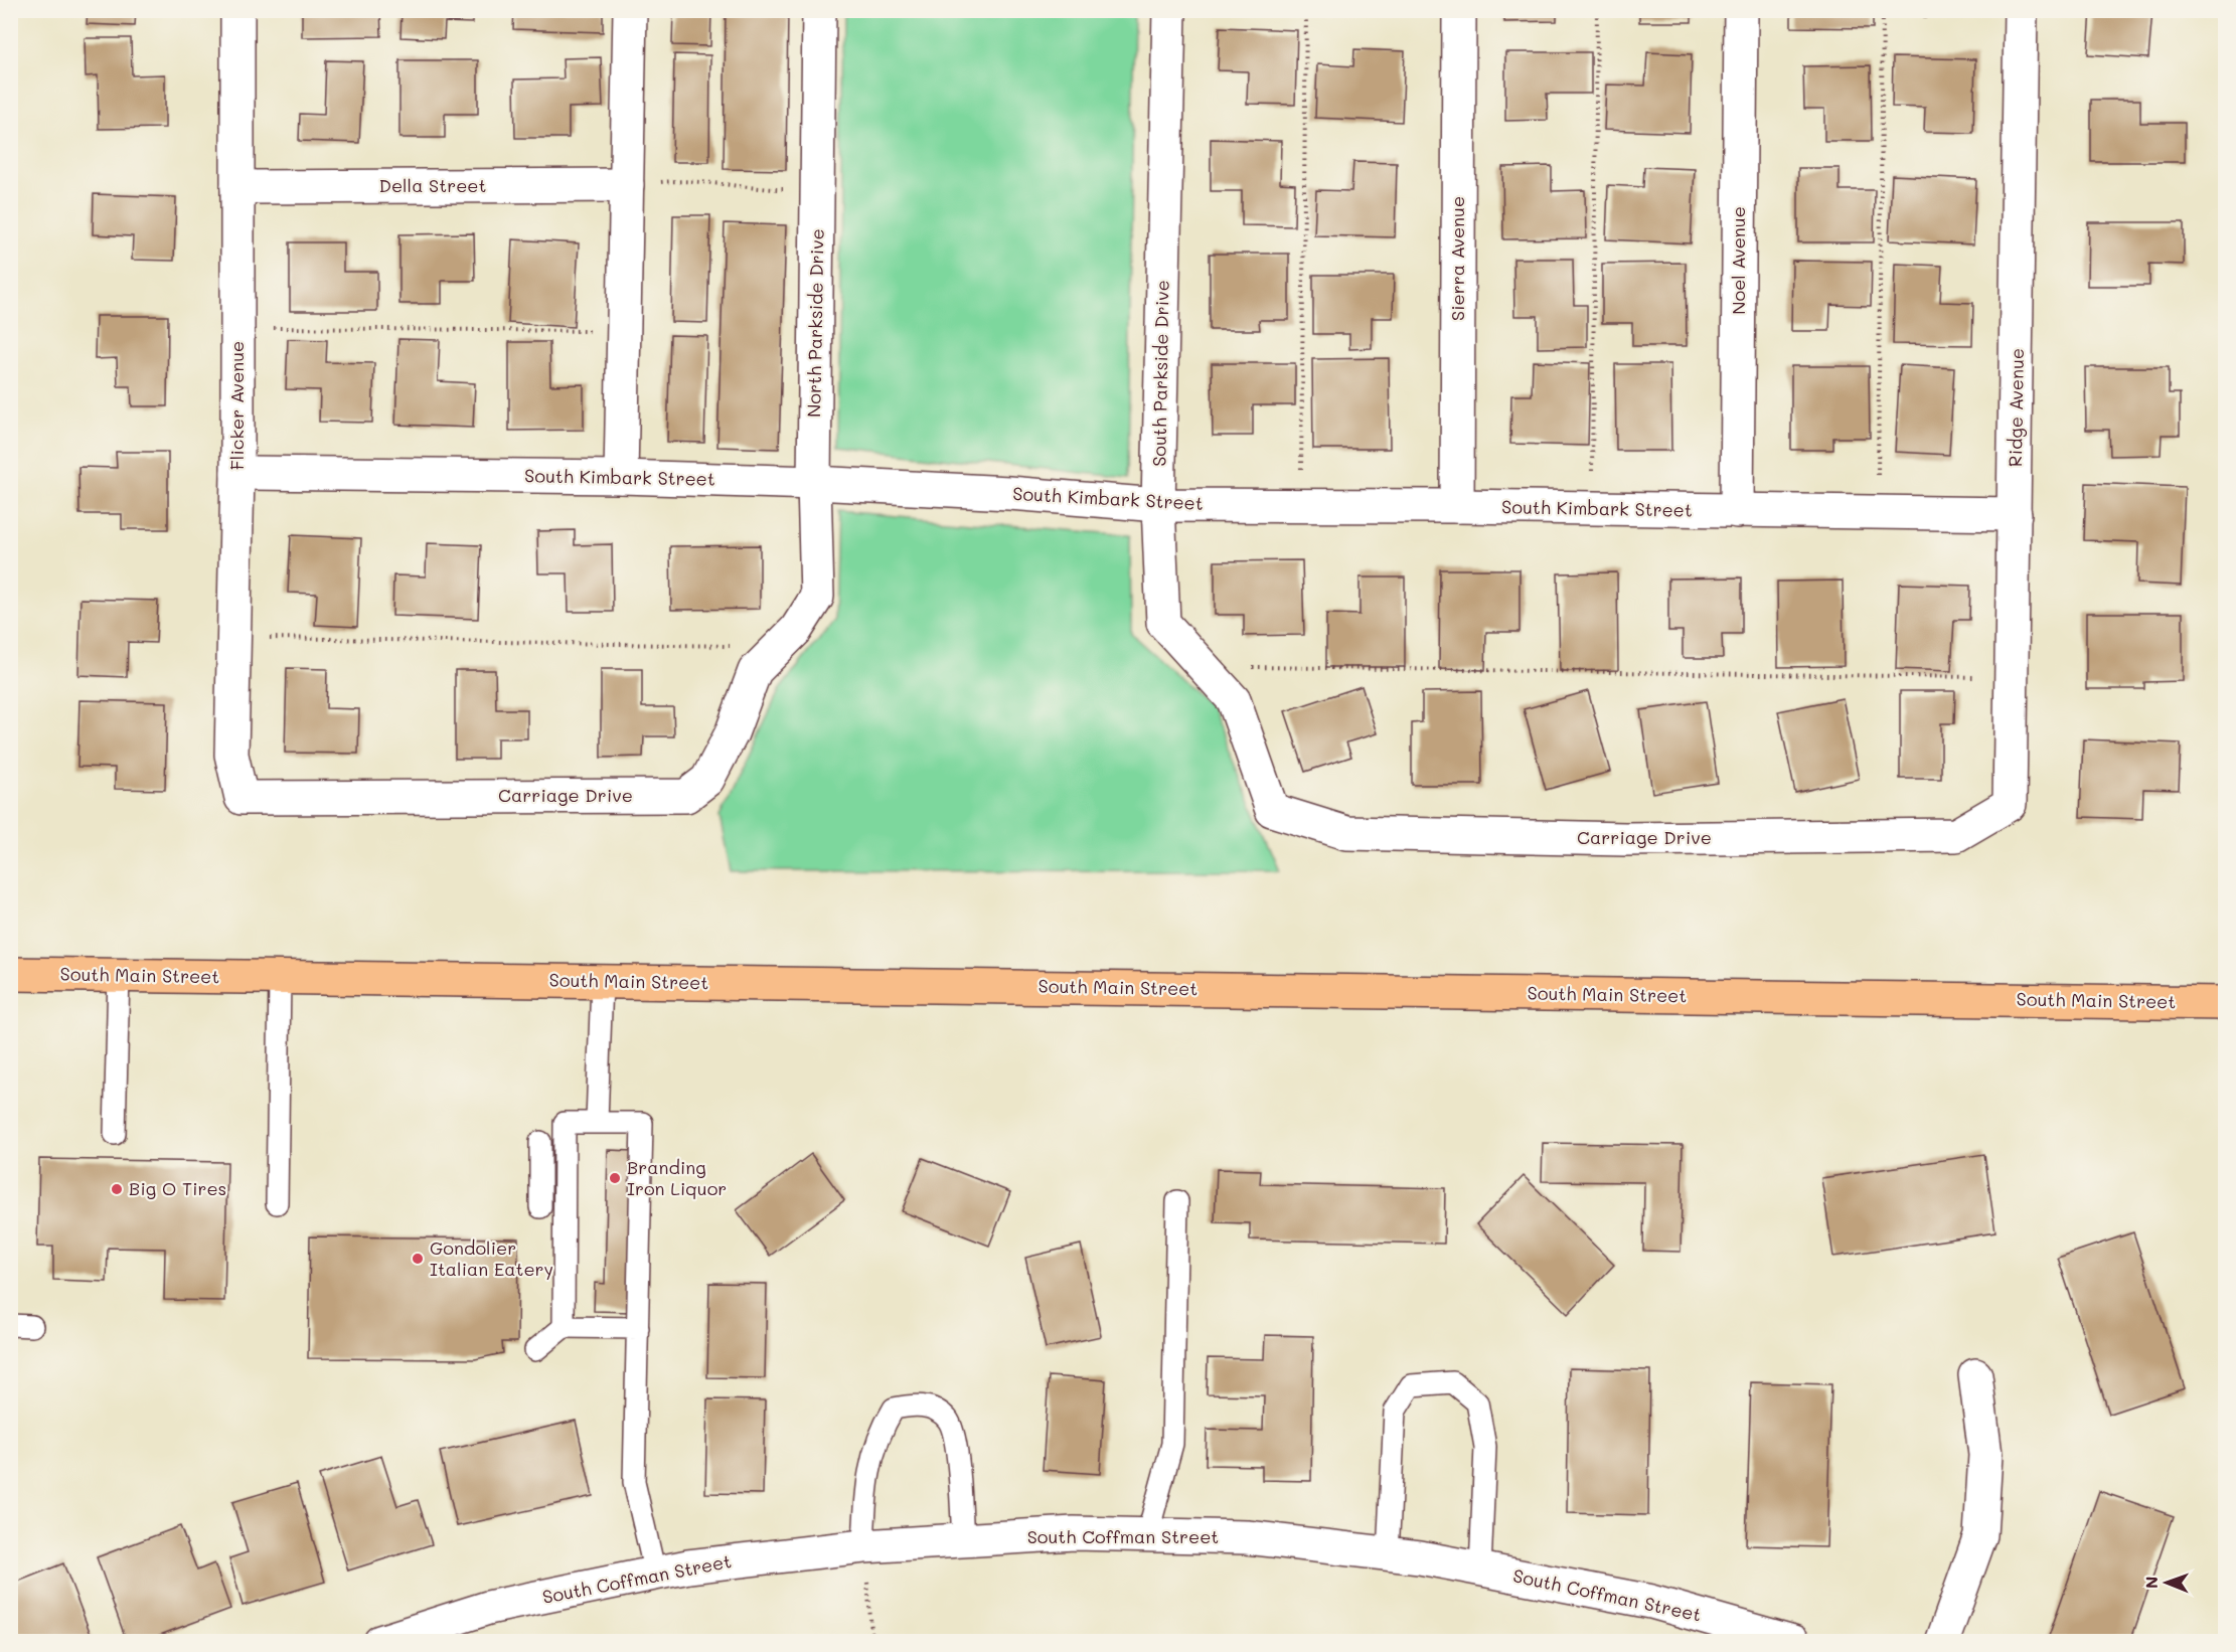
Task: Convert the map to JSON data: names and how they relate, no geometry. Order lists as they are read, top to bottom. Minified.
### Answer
{"streets":{"main road":["South Main Street"],"street":["Della Street","Sierra Avenue","Noel Avenue","North Parkside Drive","South Parkside Drive","Flicker Avenue","Ridge Avenue","South Kimbark Street","Carriage Drive","South Coffman Street"]},"crossings":[["Della Street","Flicker Avenue"],["Sierra Avenue","South Kimbark Street"],["Noel Avenue","South Kimbark Street"],["North Parkside Drive","South Kimbark Street"],["North Parkside Drive","Carriage Drive"],["South Parkside Drive","South Kimbark Street"],["South Parkside Drive","Carriage Drive"],["Flicker Avenue","South Kimbark Street"],["Flicker Avenue","Carriage Drive"],["Ridge Avenue","South Kimbark Street"],["Ridge Avenue","Carriage Drive"]],"places":["Branding Iron Liquor","Big O Tires","Gondolier Italian Eatery"],"north":"left"}
